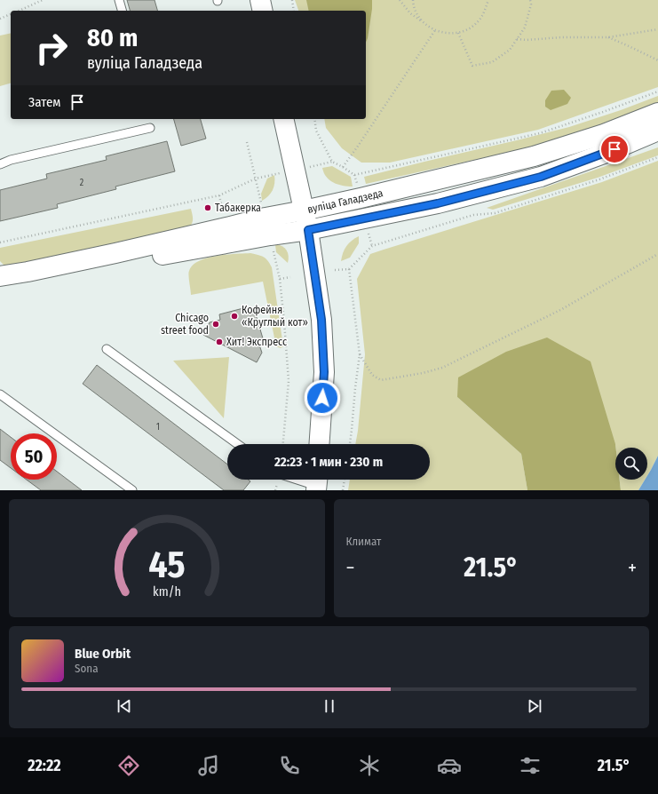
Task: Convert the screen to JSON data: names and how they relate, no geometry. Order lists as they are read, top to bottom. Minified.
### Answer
{"streets":{"main road":["вуліца Галадзеда"]},"places":["Табакерка","Кофейня «Круглый кот»","Chicago street food","Хит! Экспресс"],"house_numbers":["2","1"],"page":{"turn":["80 m","вуліца Галадзеда"],"then":"Затем","limit":"50","trip":"22:23 · 1 мин · 230 m","tile":"Климат","heat":["−","21.5°","+"],"song":["Blue Orbit","Sona"],"tabs":["22:22","21.5°"],"gauge":["45","km/h"]}}
